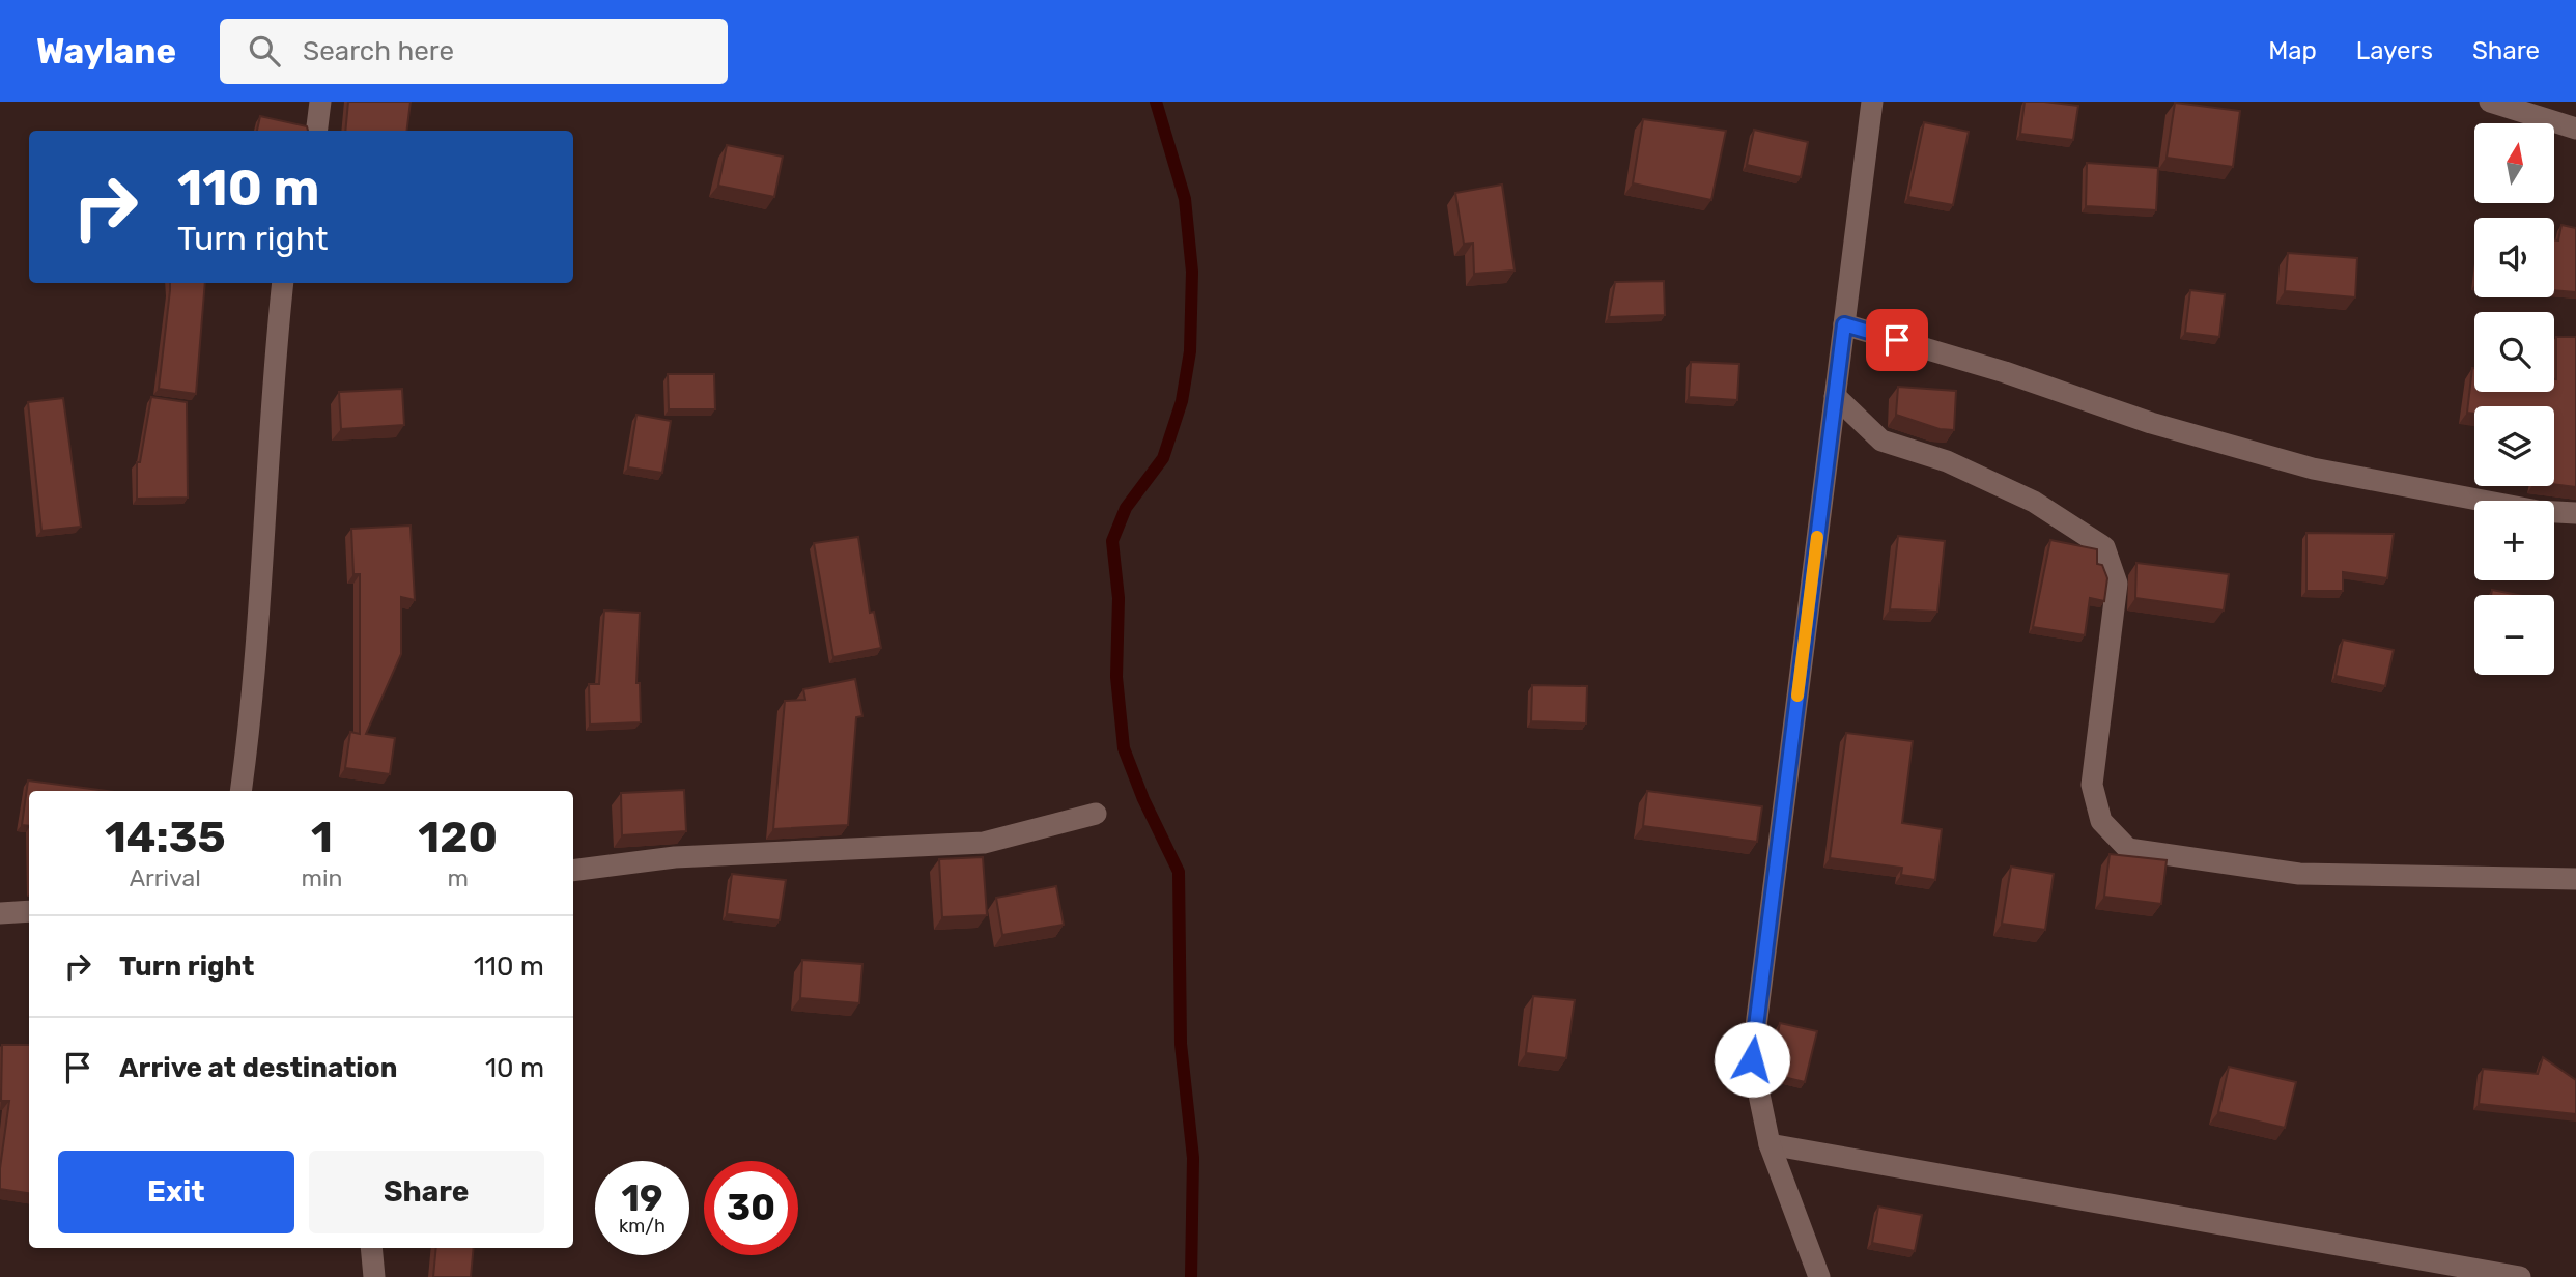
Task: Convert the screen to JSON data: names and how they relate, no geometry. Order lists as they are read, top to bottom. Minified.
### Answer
{"north":"top","page":{"header":"Waylane","search":"Search here","nav":["Map","Layers","Share"],"map_buttons":["+","−"],"turn":["110 m","Turn right"],"eta":["14:35","Arrival","1","min","120","m"],"list":[{"name":"Turn right","value":"110 m"},{"name":"Arrive at destination","value":"10 m"}],"buttons":["Exit","Share"],"speed":"19 km/h","limit":"30"}}
